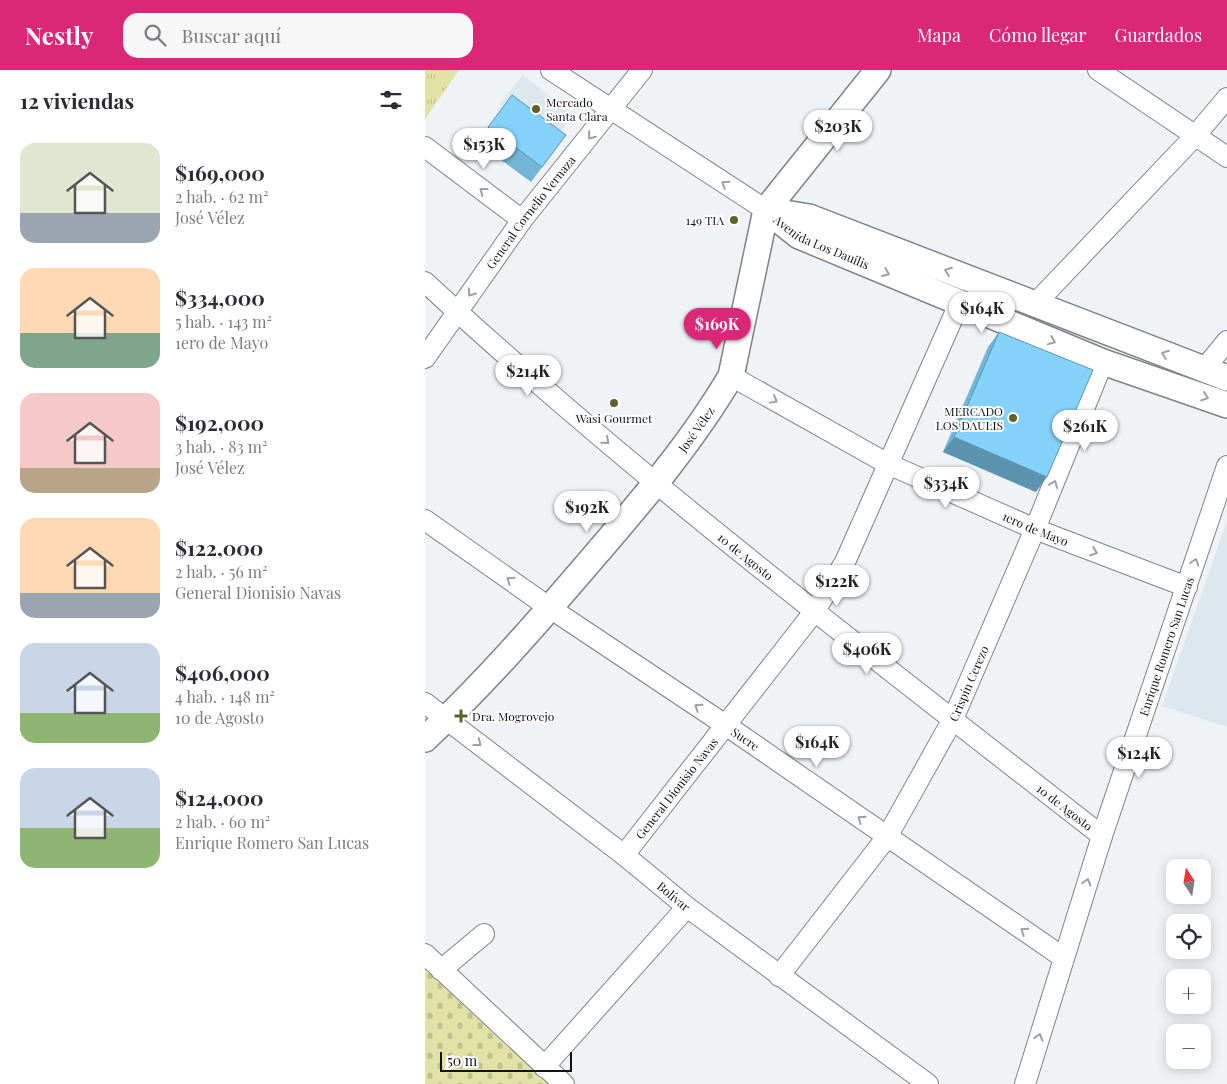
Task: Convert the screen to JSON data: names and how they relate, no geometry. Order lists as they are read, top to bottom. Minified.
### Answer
{"streets":{"street":["General Cornelio Vernaza","Avenida Los Dauilis","José Vélez","1ero de Mayo","10 de Agosto","Enrique Romero San Lucas","Crispín Cerezo","Sucre","General Dionisio Navas","Bolívar"]},"crossings":[["General Cornelio Vernaza","10 de Agosto"],["Avenida Los Dauilis","José Vélez"],["Avenida Los Dauilis","Crispín Cerezo"],["Avenida Los Dauilis","General Dionisio Navas"],["José Vélez","1ero de Mayo"],["José Vélez","10 de Agosto"],["José Vélez","Sucre"],["José Vélez","Bolívar"],["1ero de Mayo","Enrique Romero San Lucas"],["1ero de Mayo","Crispín Cerezo"],["1ero de Mayo","General Dionisio Navas"],["10 de Agosto","Enrique Romero San Lucas"],["10 de Agosto","Crispín Cerezo"],["10 de Agosto","General Dionisio Navas"],["Enrique Romero San Lucas","Sucre"],["Crispín Cerezo","Sucre"],["Crispín Cerezo","Bolívar"],["Sucre","General Dionisio Navas"],["General Dionisio Navas","Bolívar"]],"one_way":["General Cornelio Vernaza","1ero de Mayo","Enrique Romero San Lucas","Sucre","Bolívar"],"places":{"other":["Mercado Santa Clara","149 TIA","Wasi Gourmet","MERCADO LOS DAULIS"],"health":["Dra. Mogrovejo"]},"scale_bar":"50 m","north":"top","page":{"header":"Nestly","search":"Buscar aquí","nav":["Mapa","Cómo llegar","Guardados"],"heading":"12 viviendas","price":["$203K","$153K","$164K","$169K","$214K","$261K","$334K","$192K","$122K","$406K","$164K","$124K"],"list":[{"name":"$169,000","note":"2 hab. · 62 m² · José Vélez"},{"name":"$334,000","note":"5 hab. · 143 m² · 1ero de Mayo"},{"name":"$192,000","note":"3 hab. · 83 m² · José Vélez"},{"name":"$122,000","note":"2 hab. · 56 m² · General Dionisio Navas"},{"name":"$406,000","note":"4 hab. · 148 m² · 10 de Agosto"},{"name":"$124,000","note":"2 hab. · 60 m² · Enrique Romero San Lucas"}],"map_buttons":["+","−"],"scale":"50 m"}}
